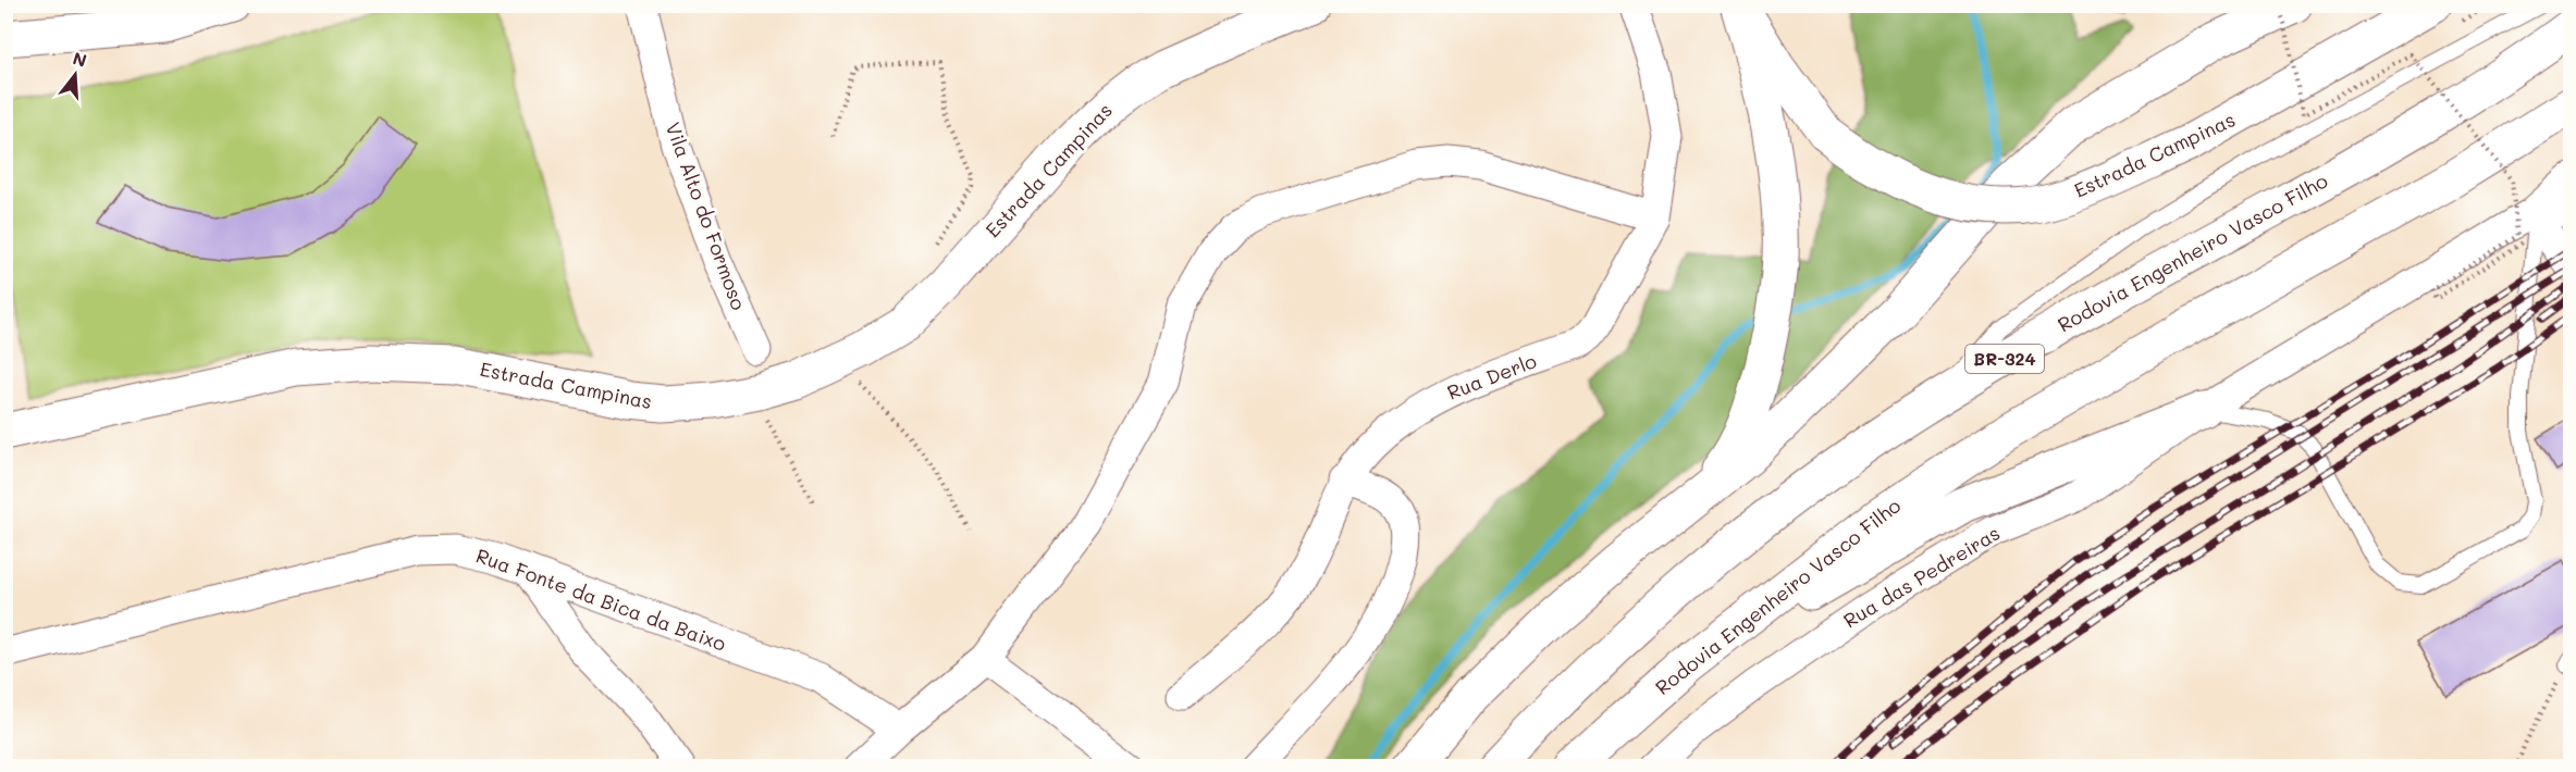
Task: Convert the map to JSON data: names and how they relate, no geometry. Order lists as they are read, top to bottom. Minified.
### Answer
{"streets":{"main road":["Estrada Campinas","Rodovia Engenheiro Vasco Filho","BR-324"],"street":["Vila Alto do Formoso","Rua Derlo","Rua das Pedreiras","Rua Fonte da Bica da Baixo"]},"north":"top"}
